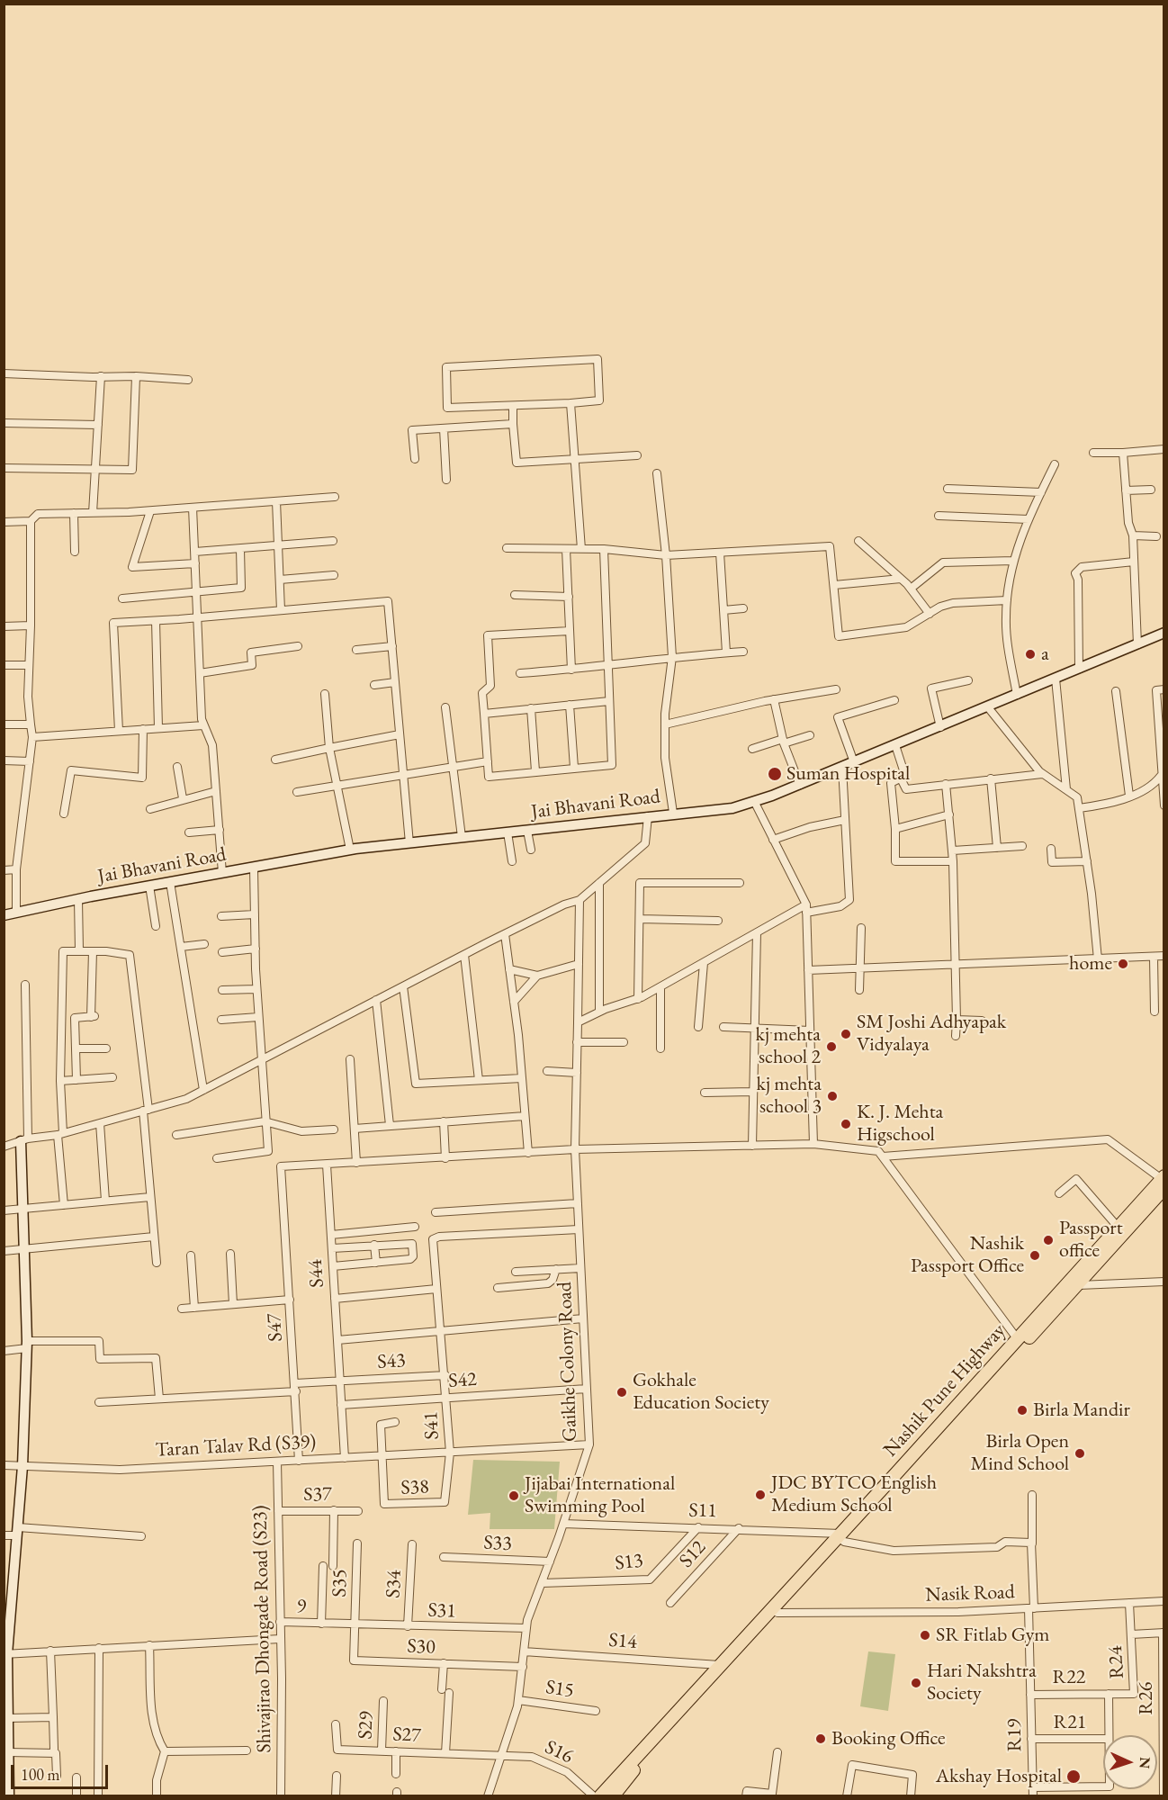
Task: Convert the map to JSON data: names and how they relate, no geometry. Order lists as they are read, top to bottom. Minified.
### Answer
{"streets":{"highway":["Nashik Pune Highway"],"street":["Jai Bhavani Road","S44","S47","S43","Gaikhe Colony Road","S42","S41","Taran Talav Rd (S39)","S38","S37","S11","S33","S12","S13","S35","S34","Nasik Road","9","S31","Shivajirao Dhongade Road (S23)","S14","S30","R24","R22","S15","R26","R21","S29","S27","R19","S16"]},"crossings":[["S44","S47"],["S44","S43"],["S44","S42"],["S44","Taran Talav Rd (S39)"],["S47","S43"],["S47","Taran Talav Rd (S39)"],["S43","S41"],["Gaikhe Colony Road","S42"],["Gaikhe Colony Road","S41"],["Gaikhe Colony Road","Taran Talav Rd (S39)"],["Gaikhe Colony Road","S11"],["Gaikhe Colony Road","S33"],["Gaikhe Colony Road","S13"],["Gaikhe Colony Road","S31"],["Gaikhe Colony Road","S14"],["Gaikhe Colony Road","S30"],["Gaikhe Colony Road","S15"],["Gaikhe Colony Road","S27"],["Gaikhe Colony Road","S16"],["S42","S41"],["Nashik Pune Highway","S11"],["Nashik Pune Highway","Nasik Road"],["Nashik Pune Highway","S14"],["S41","Taran Talav Rd (S39)"],["S41","S38"],["Taran Talav Rd (S39)","S38"],["Taran Talav Rd (S39)","Shivajirao Dhongade Road (S23)"],["S37","Shivajirao Dhongade Road (S23)"],["S11","S12"],["S11","S13"],["S11","R19"],["S35","9"],["S35","S31"],["S35","S30"],["S34","S31"],["Nasik Road","R24"],["Nasik Road","R19"],["9","S31"],["9","Shivajirao Dhongade Road (S23)"],["9","S30"],["S31","S30"],["R24","R22"],["R22","R19"],["R21","R19"],["S29","S27"],["S27","S16"]],"places":["a","Suman Hospital","home","SM Joshi Adhyapak Vidyalaya","kj mehta school 2","kj mehta school 3","K. J. Mehta Higschool","Passport office","Nashik Passport Office","Gokhale Education Society","Birla Mandir","Birla Open Mind School","JDC BYTCO English Medium School","Jijabai International Swimming Pool","SR Fitlab Gym","Hari Nakshtra Society","Booking Office","Akshay Hospital"],"scale_bar":"100 m","north":"right"}
